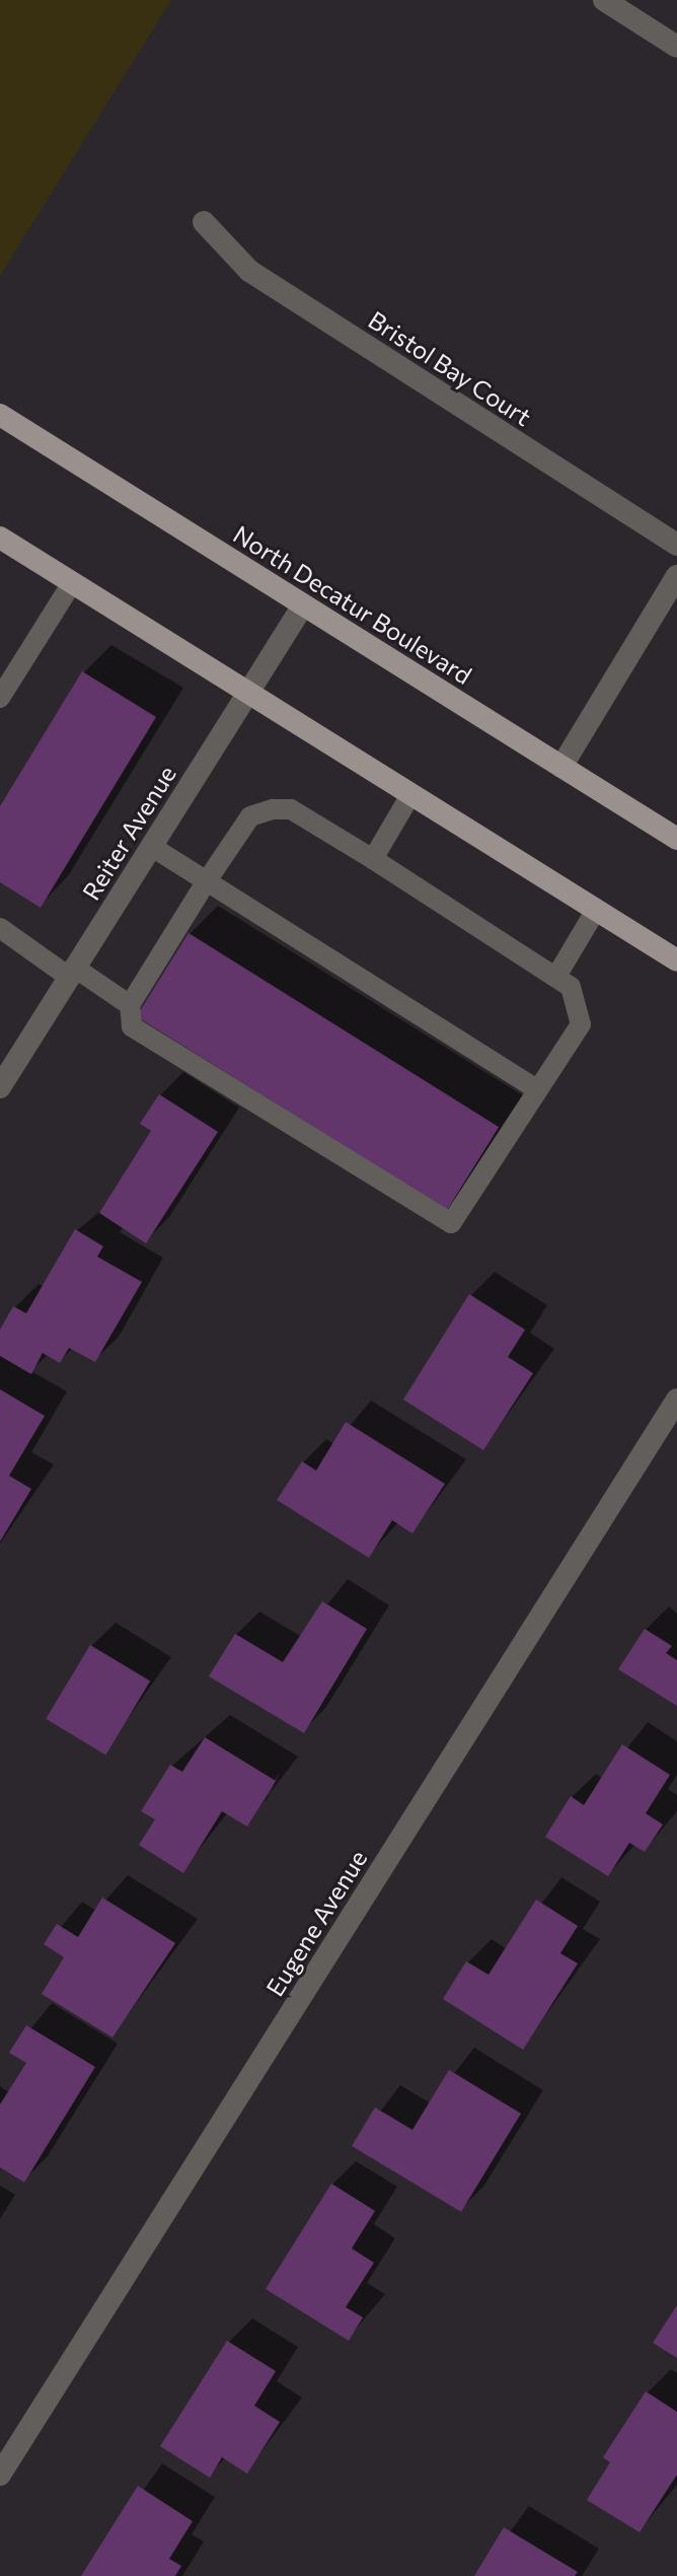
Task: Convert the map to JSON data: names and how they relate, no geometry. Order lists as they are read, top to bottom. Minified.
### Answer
{"streets":{"main road":["North Decatur Boulevard"],"street":["Bristol Bay Court","Reiter Avenue","Eugene Avenue"]},"crossings":[["North Decatur Boulevard","Reiter Avenue"]]}
